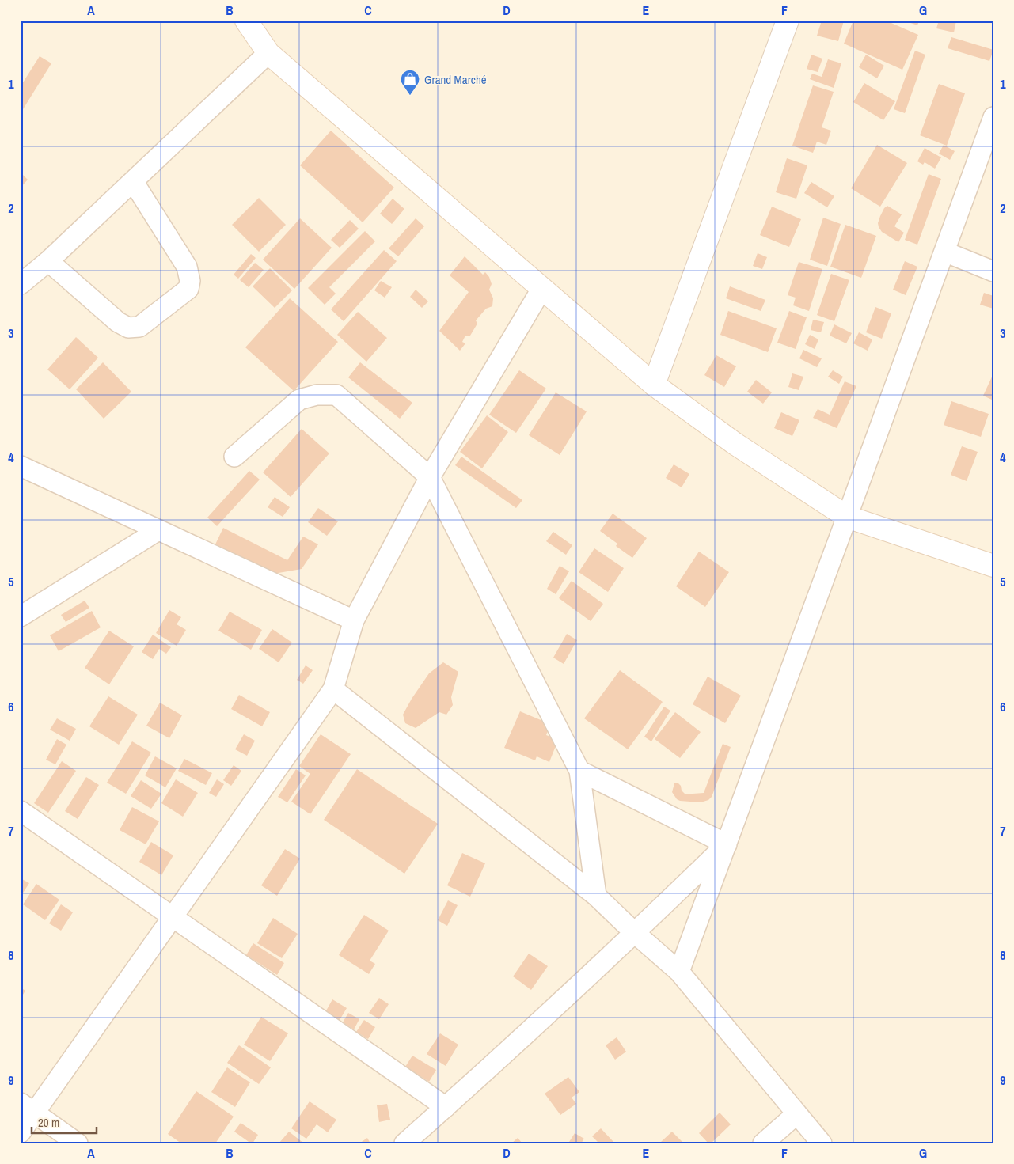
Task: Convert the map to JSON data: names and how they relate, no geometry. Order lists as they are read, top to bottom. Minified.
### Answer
{"places":{"shop":["Grand Marché"]},"scale_bar":"20 m","grid":{"columns":["A","B","C","D","E","F","G"],"rows":["1","2","3","4","5","6","7","8","9"]}}
